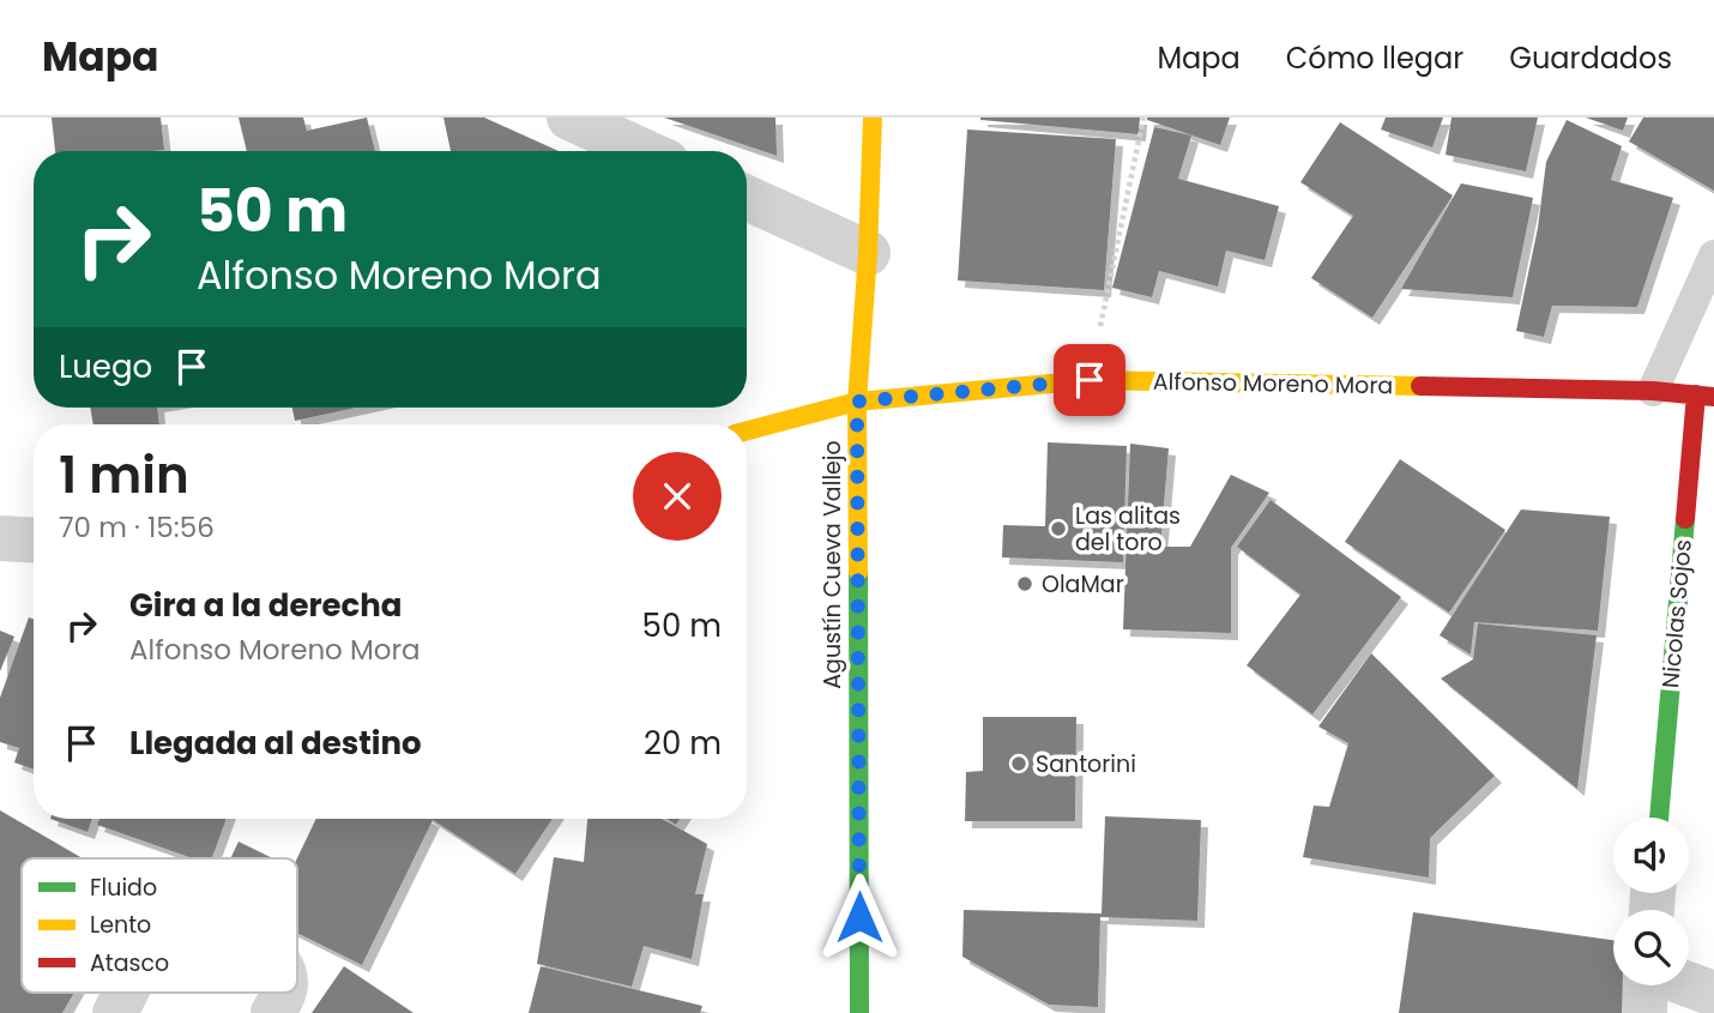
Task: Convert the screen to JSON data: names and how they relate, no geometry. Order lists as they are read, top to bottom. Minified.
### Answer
{"streets":{"street":["Alfonso Moreno Mora","Agustín Cueva Vallejo","Nicolas Sojos"]},"crossings":[["Alfonso Moreno Mora","Agustín Cueva Vallejo"],["Alfonso Moreno Mora","Nicolas Sojos"]],"places":["Las alitas del toro","OlaMar","Santorini"],"legend":["Fluido","Lento","Atasco"],"page":{"header":"Mapa","nav":["Mapa","Cómo llegar","Guardados"],"turn":["50 m","Alfonso Moreno Mora"],"then":"Luego","heading":["1 min","70 m · 15:56"],"list":[{"name":"Gira a la derecha","note":"Alfonso Moreno Mora","value":"50 m"},{"name":"Llegada al destino","value":"20 m"}]}}
